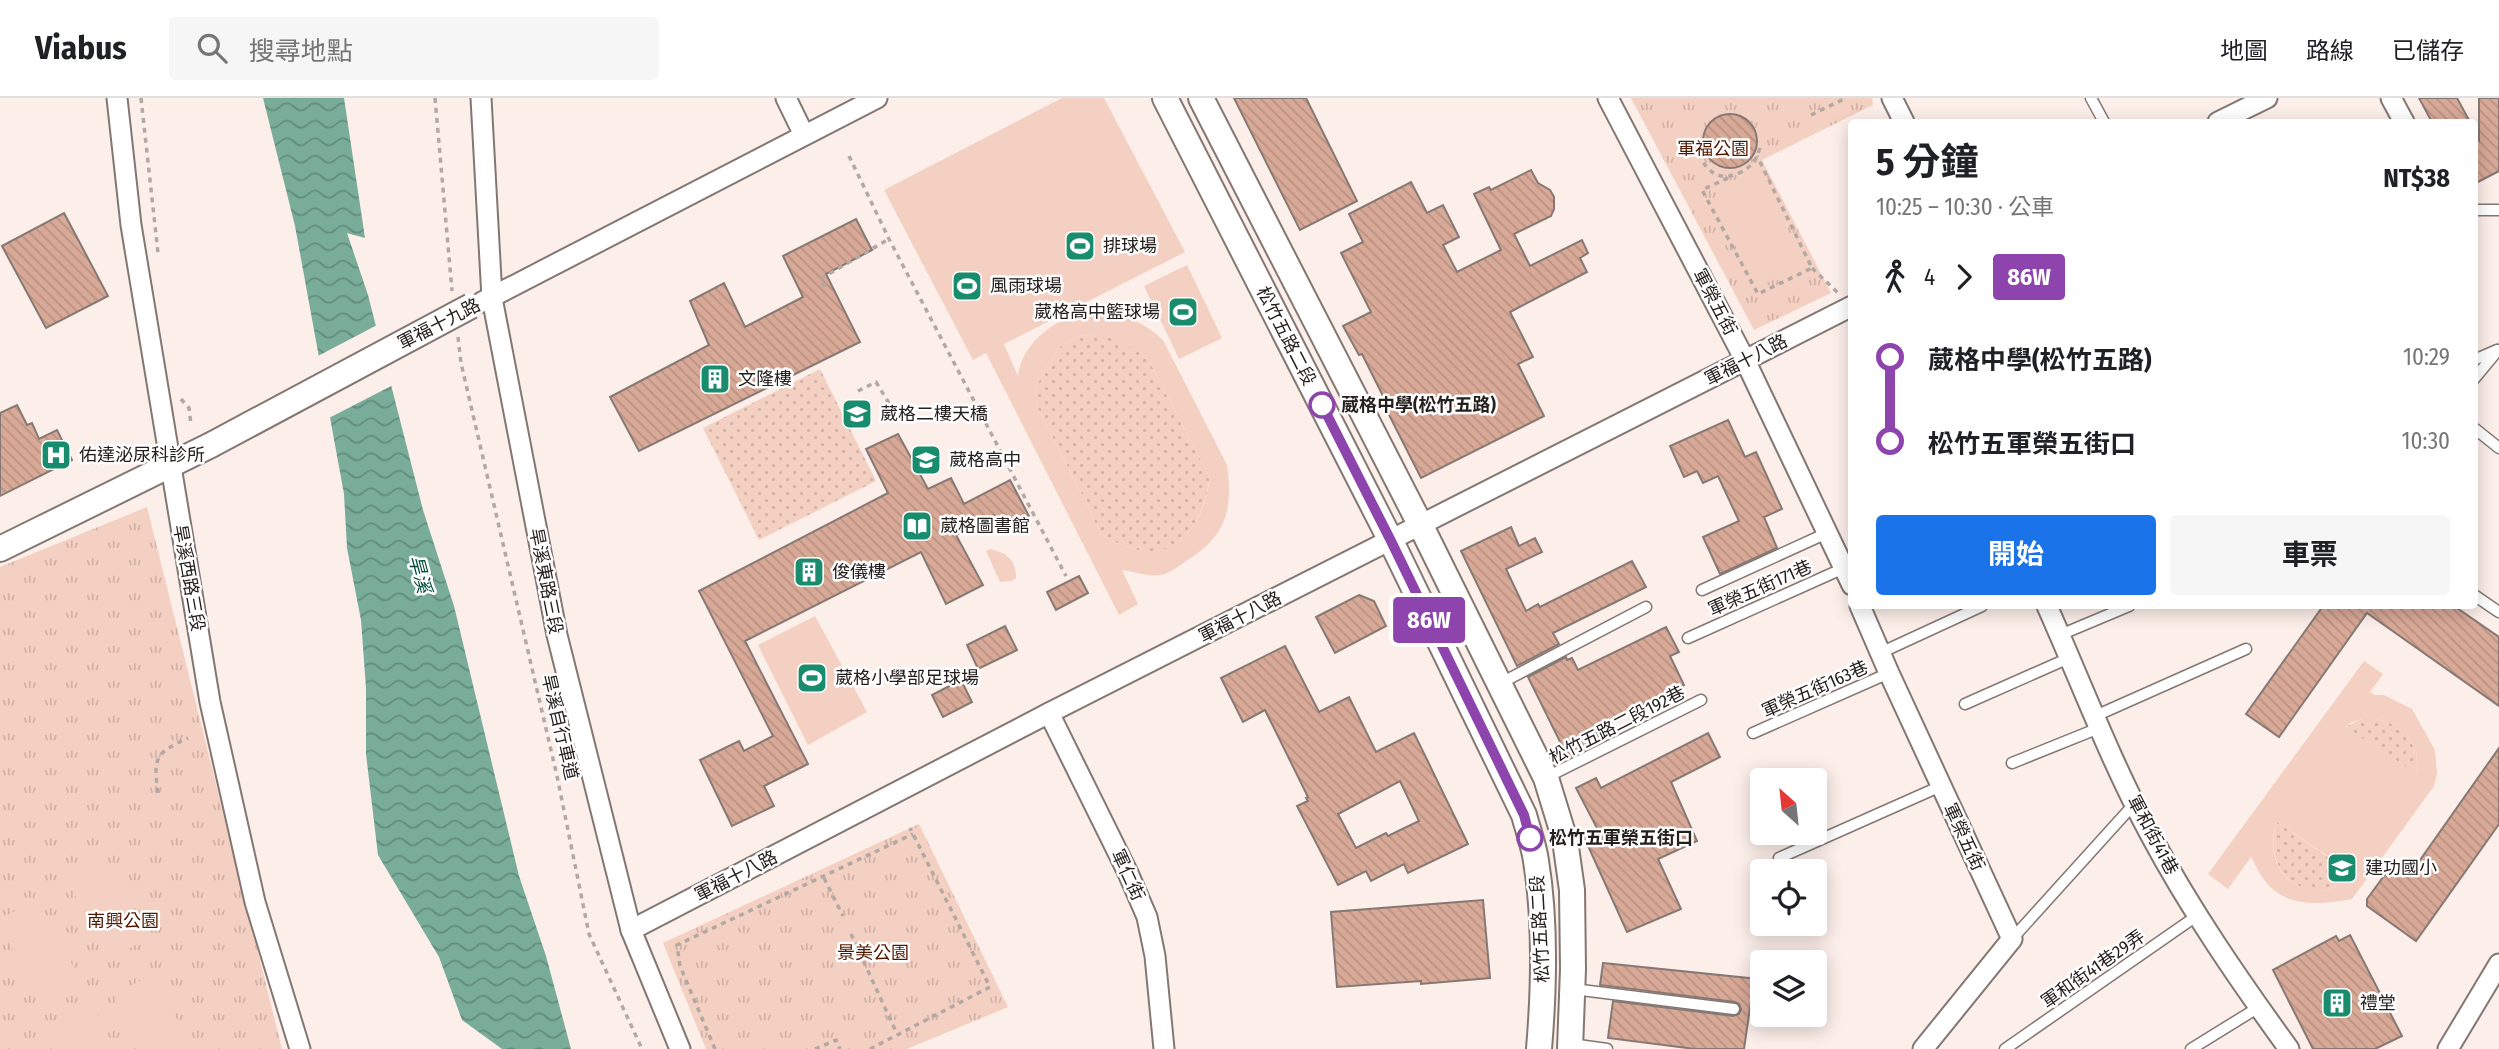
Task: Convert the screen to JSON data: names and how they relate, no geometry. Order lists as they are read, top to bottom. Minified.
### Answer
{"streets":{"street":["軍榮五街","軍福十九路","松竹五路二段","軍福十八路","旱溪西路三段","旱溪東路三段","軍和街41巷","軍仁街"],"lane":["軍榮五街171巷","軍榮五街163巷","松竹五路二段192巷","軍和街41巷29弄"],"path":["旱溪自行車道"]},"crossings":[["軍榮五街","軍福十八路"],["軍榮五街","軍榮五街171巷"],["軍榮五街","軍榮五街163巷"],["軍福十九路","旱溪西路三段"],["軍福十九路","旱溪東路三段"],["松竹五路二段","軍福十八路"],["松竹五路二段","松竹五路二段192巷"],["軍福十八路","旱溪東路三段"],["軍福十八路","軍仁街"],["軍和街41巷","軍和街41巷29弄"]],"water":["旱溪"],"parks":["軍福公園","南興公園","景美公園"],"places":{"sports":["排球場","風雨球場","葳格高中籃球場","葳格小學部足球場"],"building":["文隆樓","俊儀樓","禮堂"],"other":["葳格中學(松竹五路)","松竹五軍榮五街口"],"school or university":["葳格二樓天橋","葳格高中","建功國小"],"hospital":["佑達泌尿科診所"],"library":["葳格圖書館"]},"lines":["bus line 86W"],"north":"top left","page":{"header":"Viabus","search":"搜尋地點","nav":["地圖","路線","已儲存"],"on_map":"86W","heading":["5 分鐘","10:25 – 10:30 · 公車","NT$38"],"legs":["4","86W"],"list":[{"name":"葳格中學(松竹五路)","value":"10:29"},{"name":"松竹五軍榮五街口","value":"10:30"}],"buttons":["開始","車票"]}}
